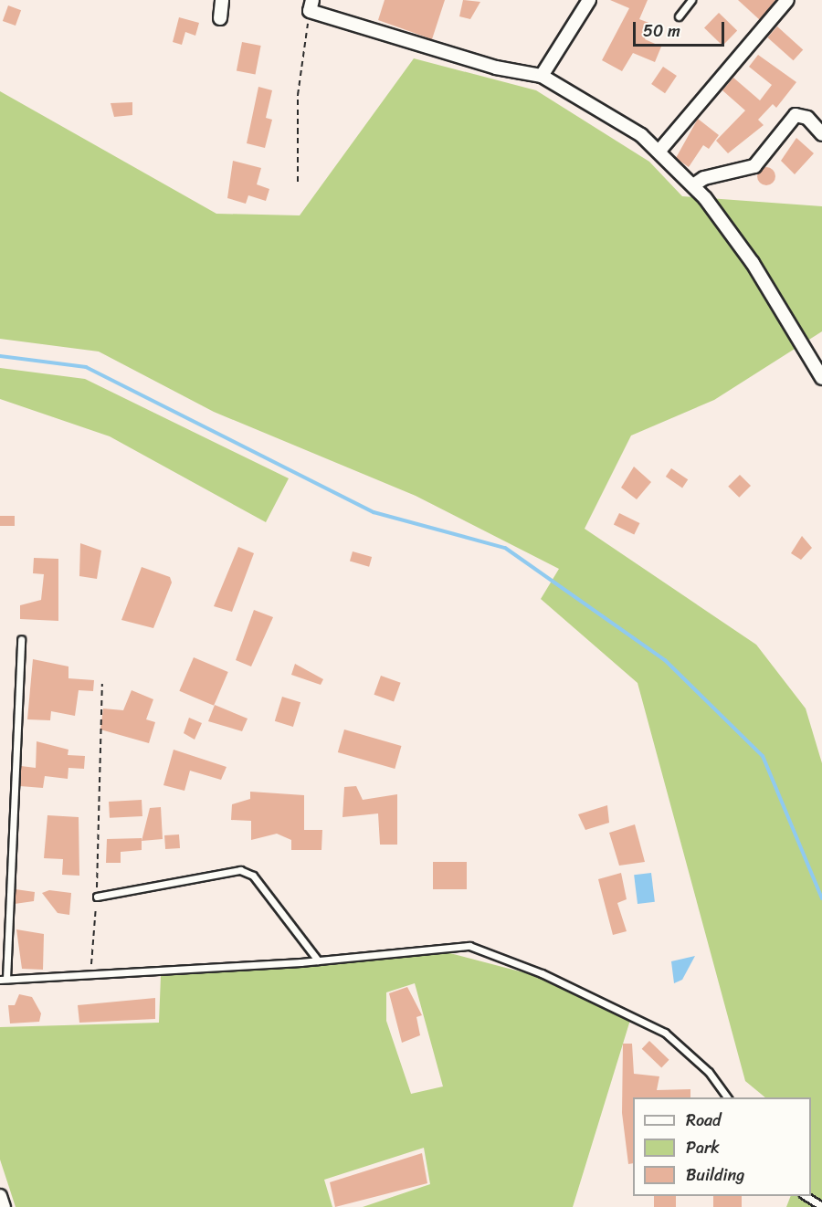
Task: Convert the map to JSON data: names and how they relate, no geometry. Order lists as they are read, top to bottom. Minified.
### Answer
{"legend":["Road","Park","Building"],"scale_bar":"50 m"}
